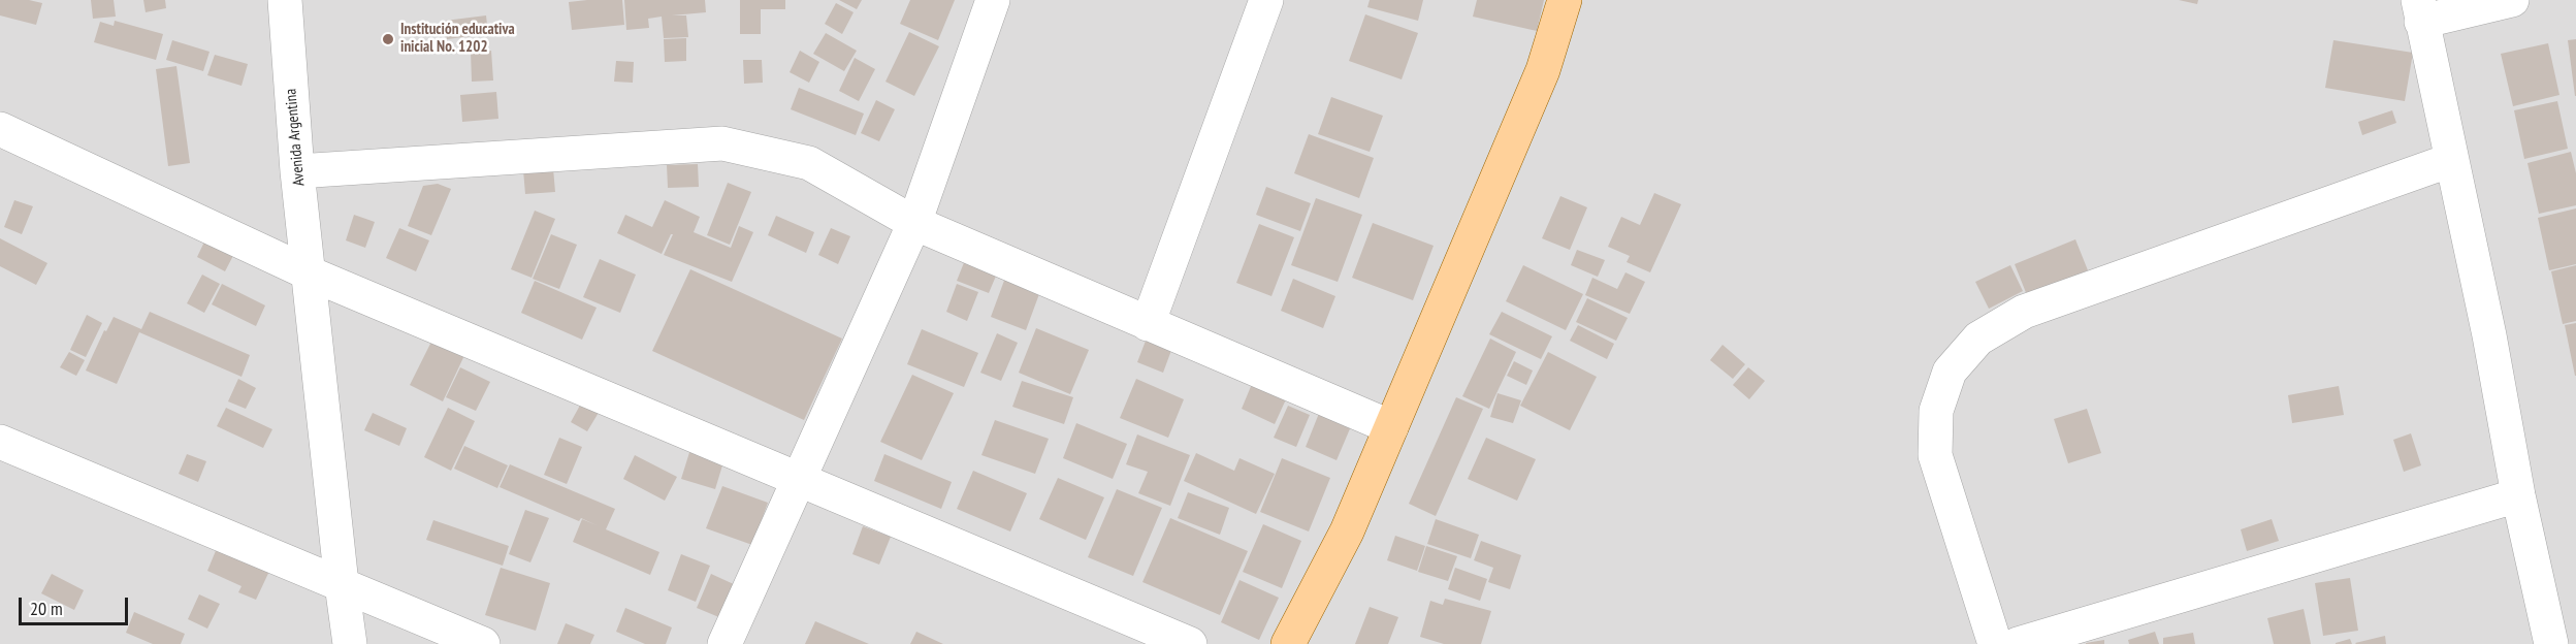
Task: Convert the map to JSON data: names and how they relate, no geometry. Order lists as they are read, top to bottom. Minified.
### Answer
{"streets":{"street":["Avenida Argentina"]},"places":["Institución educativa inicial No. 1202"],"scale_bar":"20 m"}
